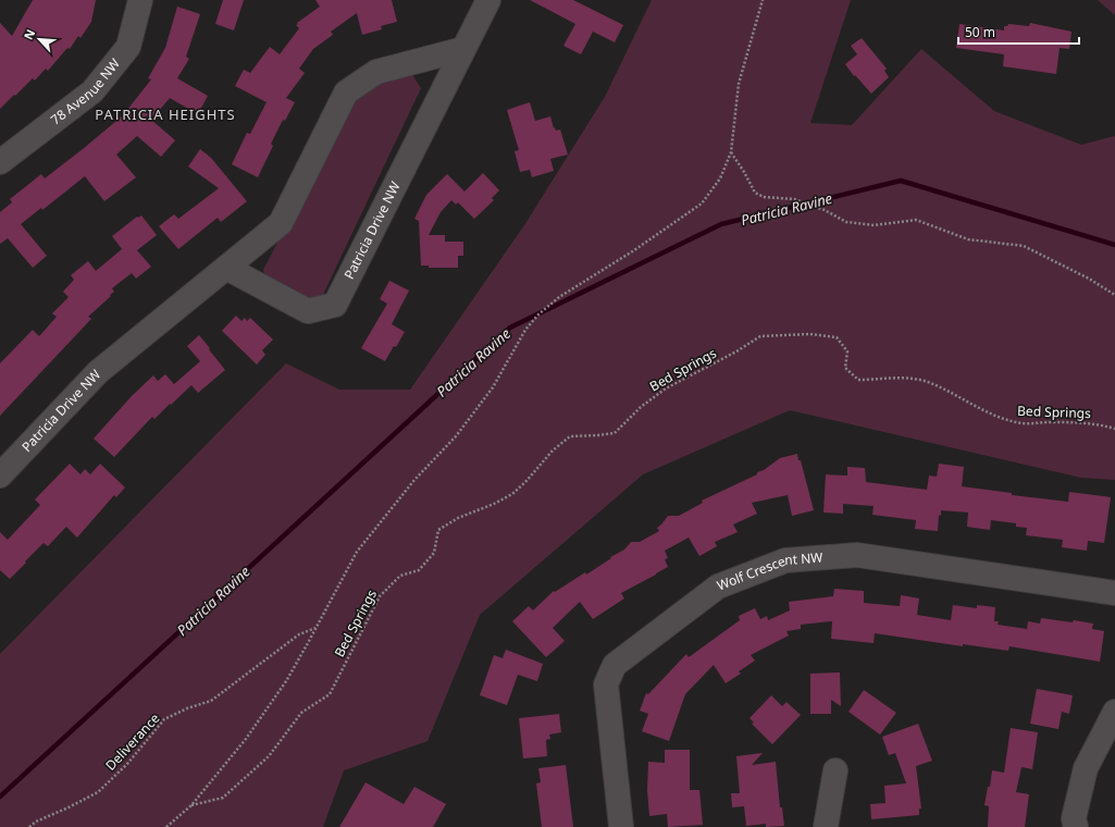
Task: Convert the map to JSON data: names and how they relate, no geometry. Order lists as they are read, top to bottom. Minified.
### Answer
{"streets":{"street":["78 Avenue NW","Patricia Drive NW","Wolf Crescent NW"],"path":["Bed Springs","Deliverance"]},"districts":["PATRICIA HEIGHTS"],"water":["Patricia Ravine"],"scale_bar":"50 m","north":"top left"}
